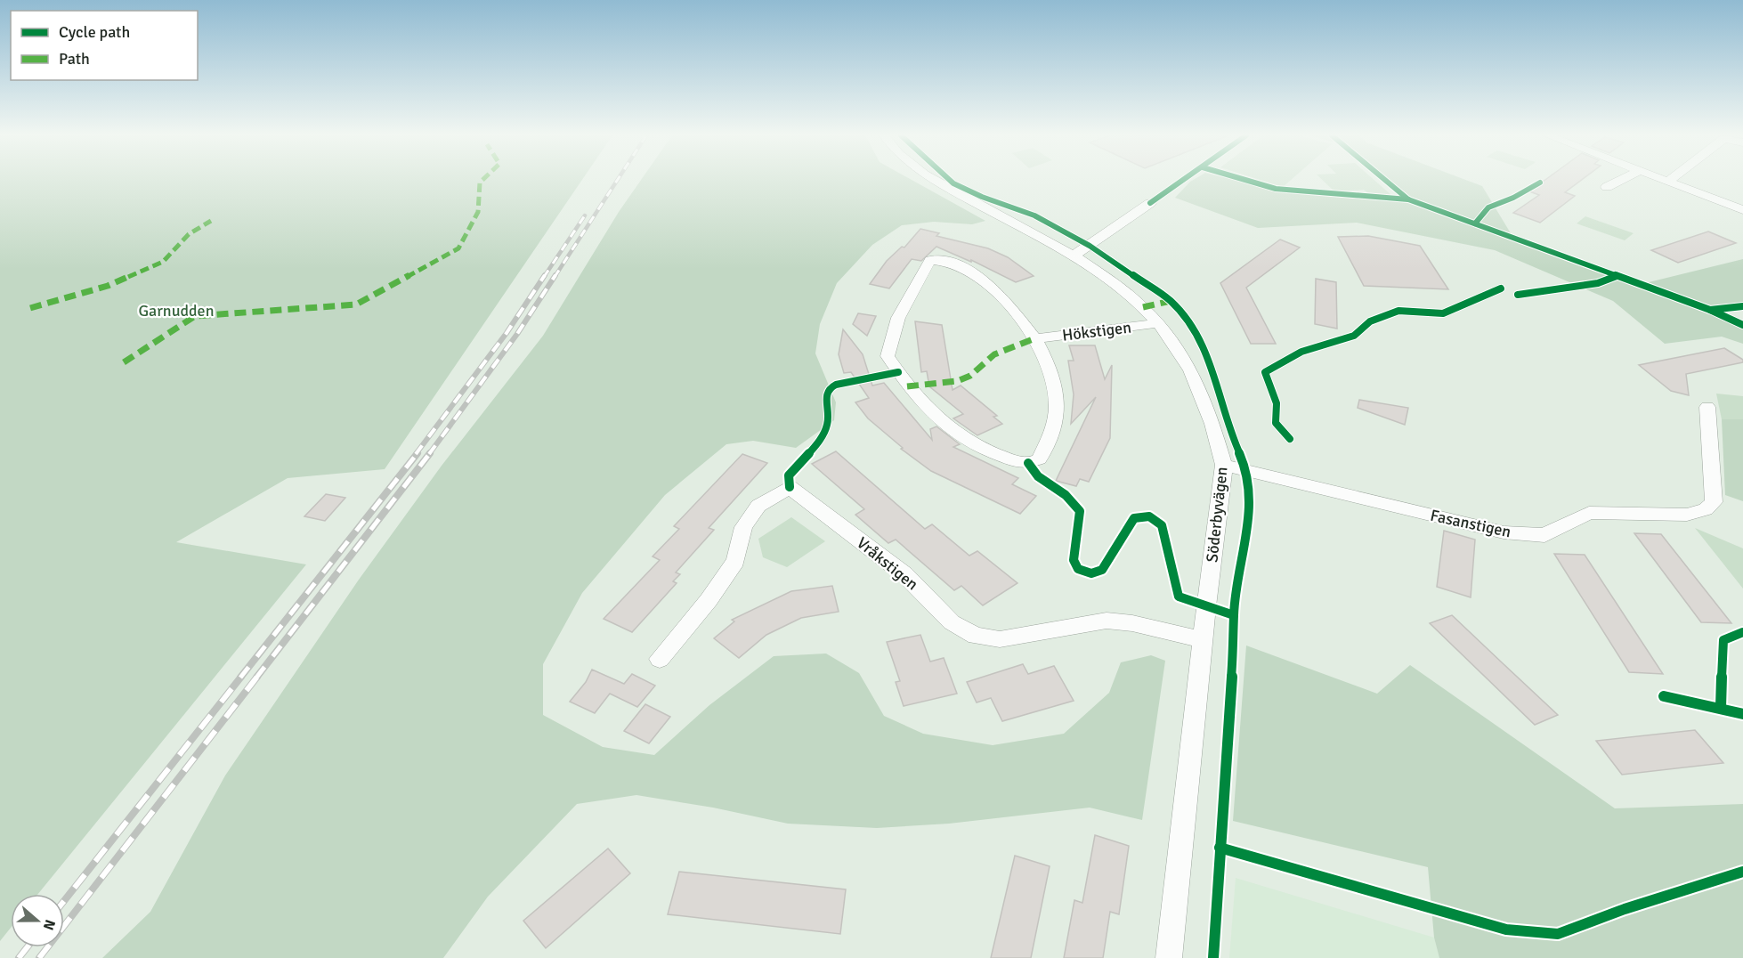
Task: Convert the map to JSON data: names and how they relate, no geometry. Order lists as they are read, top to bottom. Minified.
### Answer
{"streets":{"street":["Hökstigen","Söderbyvägen","Fasanstigen","Vråkstigen"]},"crossings":[["Hökstigen","Söderbyvägen"],["Söderbyvägen","Fasanstigen"],["Söderbyvägen","Vråkstigen"]],"parks":["Garnudden"],"legend":["Cycle path","Path"],"north":"right"}
